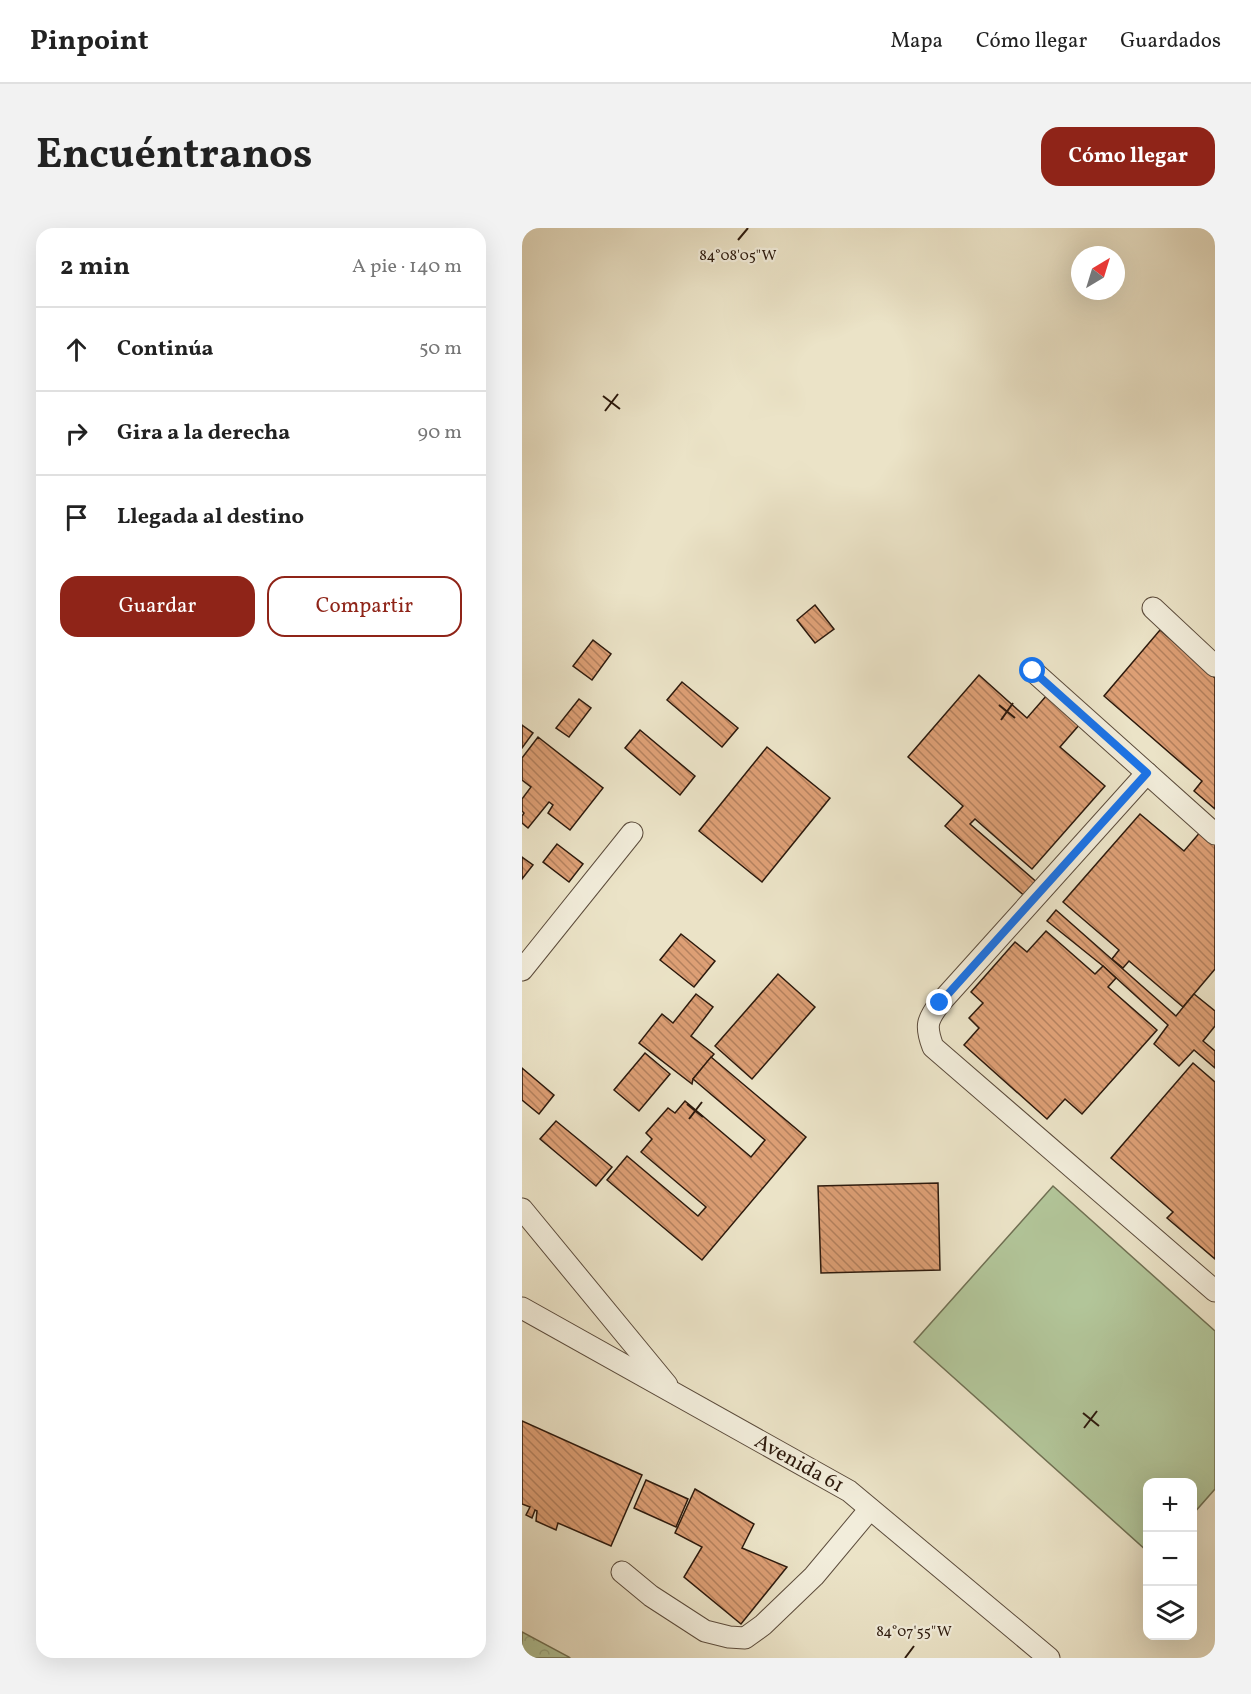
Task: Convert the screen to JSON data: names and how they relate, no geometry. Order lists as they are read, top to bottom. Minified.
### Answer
{"streets":{"street":["Avenida 61"]},"north":"top right","page":{"header":"Pinpoint","nav":["Mapa","Cómo llegar","Guardados"],"title":"Encuéntranos","buttons":["Cómo llegar",["Guardar","Compartir"]],"heading":["2 min","A pie · 140 m"],"list":[["Continúa","50 m"],["Gira a la derecha","90 m"],"Llegada al destino"],"map_buttons":["+","−"]},"coordinates":["84°08'05\"W","84°07'55\"W"]}
